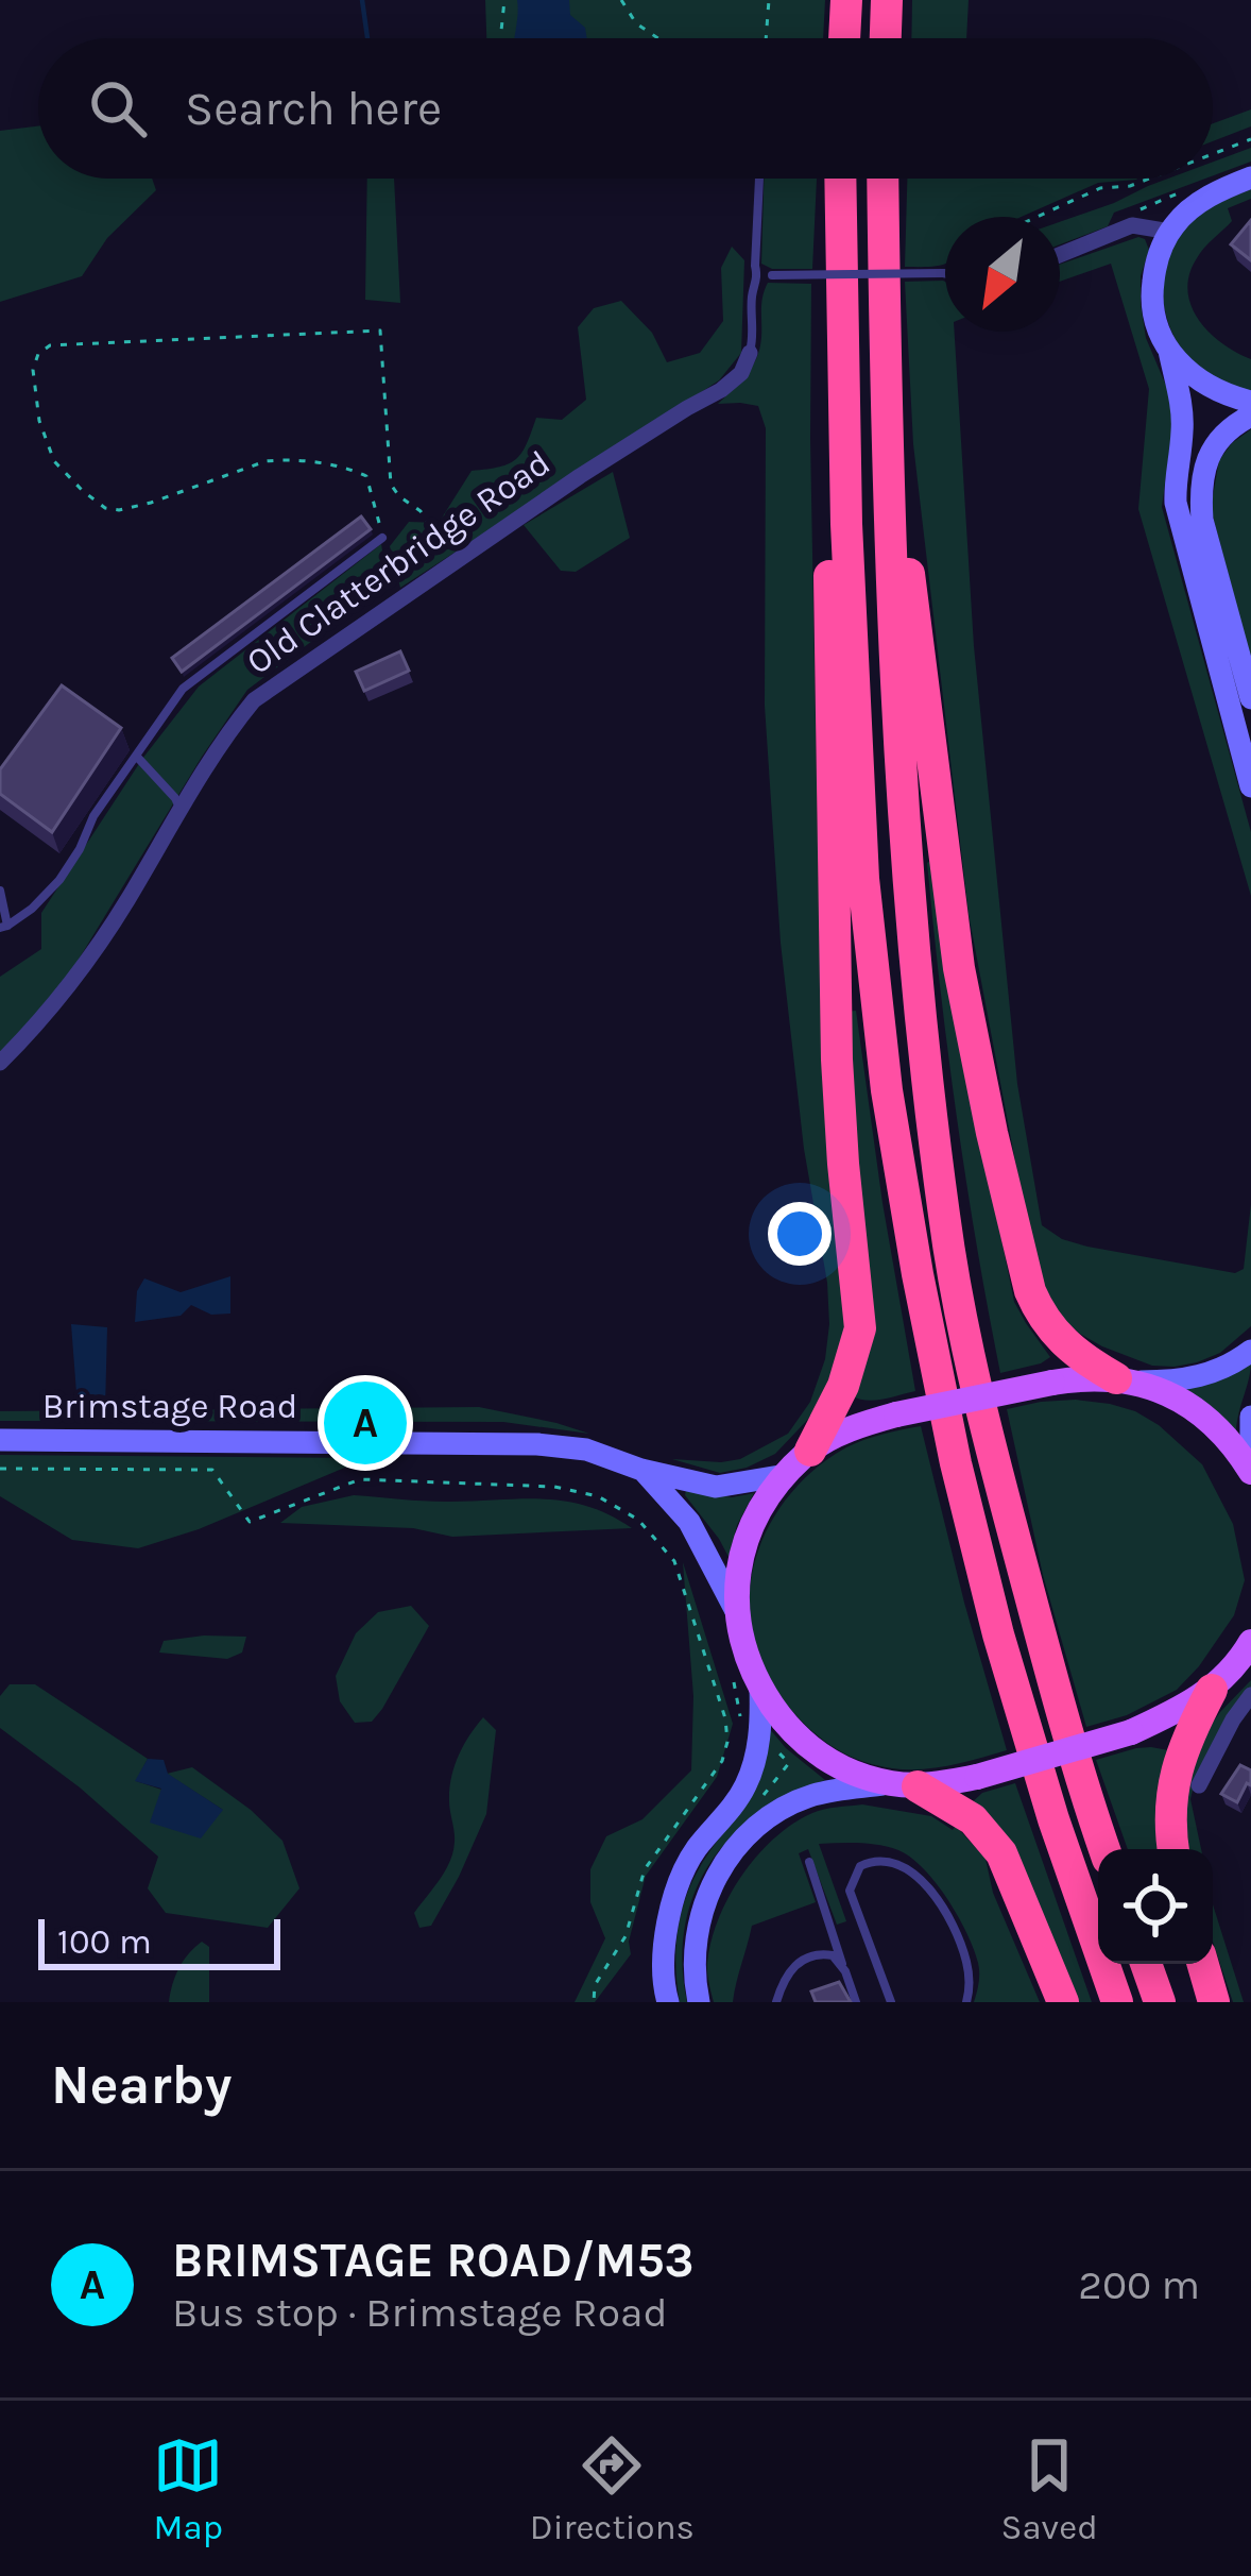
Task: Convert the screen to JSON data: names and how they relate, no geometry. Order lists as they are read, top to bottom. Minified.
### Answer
{"streets":{"main road":["Brimstage Road"],"street":["Old Clatterbridge Road"]},"scale_bar":"100 m","north":"bottom left","page":{"search":"Search here","pins":"A","scale":"100 m","heading":"Nearby","list":[{"mark":"A","name":"BRIMSTAGE ROAD/M53","note":"Bus stop · Brimstage Road","value":"200 m"}],"nav":["Map","Directions","Saved"]}}
